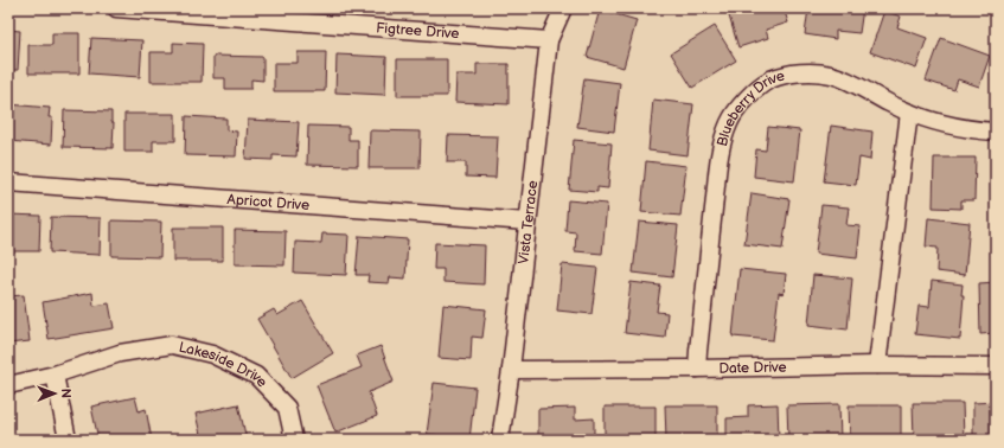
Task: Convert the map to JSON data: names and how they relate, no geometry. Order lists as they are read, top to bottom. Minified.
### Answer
{"streets":{"street":["Figtree Drive","Blueberry Drive","Apricot Drive","Vista Terrace","Lakeside Drive","Date Drive"]},"crossings":[["Figtree Drive","Vista Terrace"],["Blueberry Drive","Date Drive"],["Apricot Drive","Vista Terrace"],["Vista Terrace","Date Drive"]],"north":"right"}
